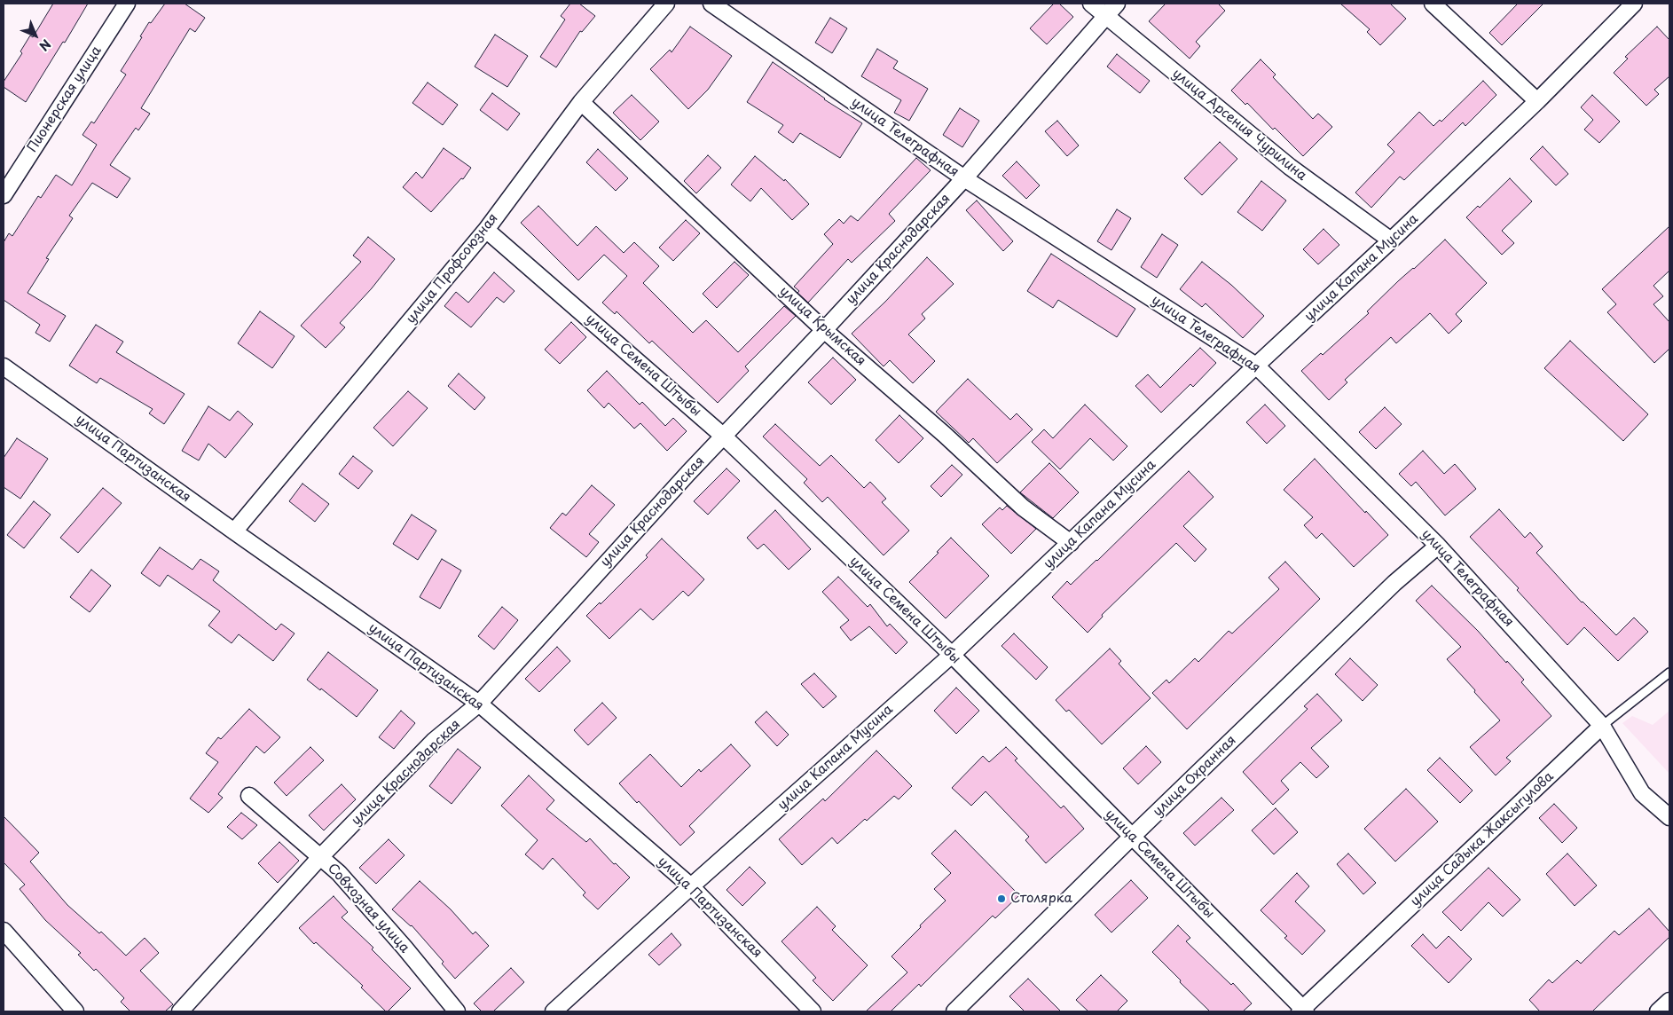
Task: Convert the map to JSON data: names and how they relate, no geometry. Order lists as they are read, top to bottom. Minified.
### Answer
{"streets":{"street":["Пионерская улица","улица Арсения Чурилина","улица Телеграфная","улица Краснодарская","улица Капана Мусина","улица Профсоюзная","улица Крымская","улица Семена Штыбы","улица Партизанская","улица Охранная","улица Садыка Жаксыгулова","Совхозная улица"]},"crossings":[["улица Арсения Чурилина","улица Краснодарская"],["улица Арсения Чурилина","улица Капана Мусина"],["улица Телеграфная","улица Краснодарская"],["улица Телеграфная","улица Капана Мусина"],["улица Телеграфная","улица Охранная"],["улица Телеграфная","улица Садыка Жаксыгулова"],["улица Краснодарская","улица Крымская"],["улица Краснодарская","улица Семена Штыбы"],["улица Краснодарская","улица Партизанская"],["улица Краснодарская","Совхозная улица"],["улица Капана Мусина","улица Крымская"],["улица Капана Мусина","улица Семена Штыбы"],["улица Капана Мусина","улица Партизанская"],["улица Профсоюзная","улица Крымская"],["улица Профсоюзная","улица Семена Штыбы"],["улица Профсоюзная","улица Партизанская"],["улица Семена Штыбы","улица Охранная"],["улица Семена Штыбы","улица Садыка Жаксыгулова"]],"places":["Столярка"],"north":"bottom right"}
